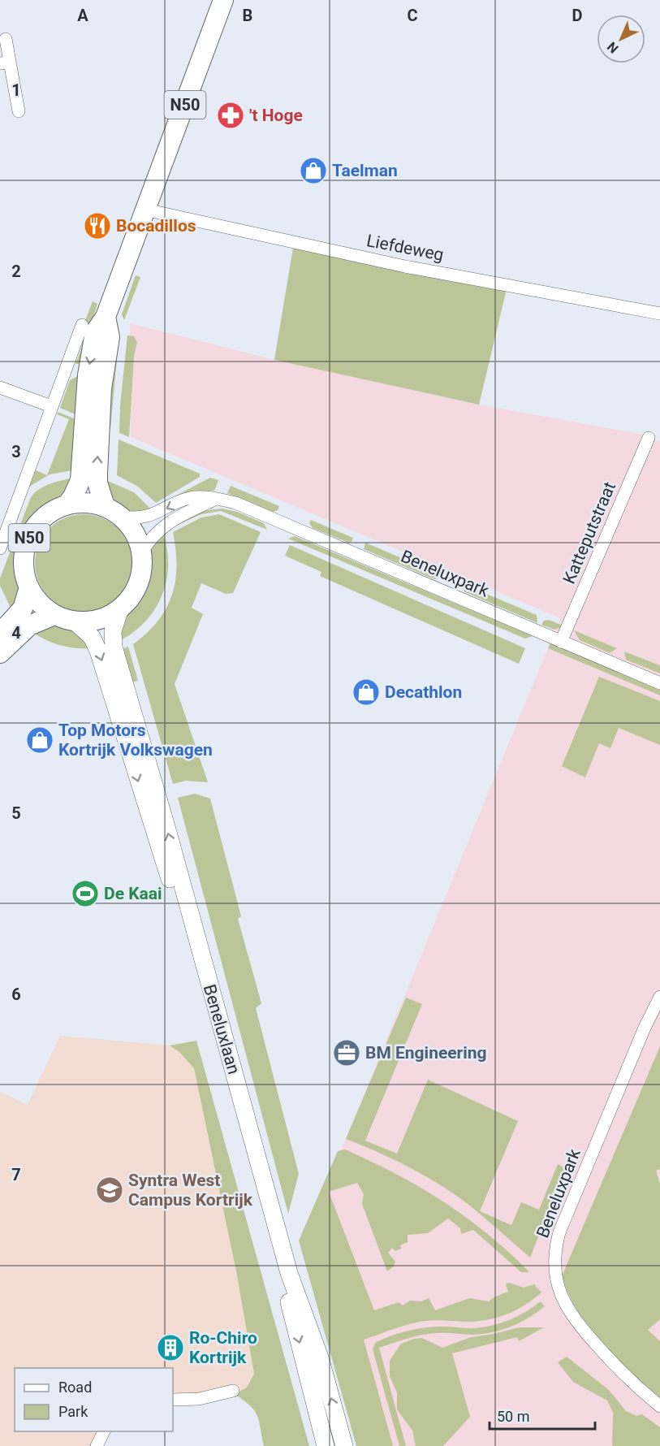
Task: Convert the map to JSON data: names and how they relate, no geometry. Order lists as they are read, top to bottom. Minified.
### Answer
{"streets":{"main road":["N50","Beneluxlaan"],"street":["Liefdeweg","Katteputstraat","Beneluxpark"]},"crossings":[["N50","Liefdeweg"],["N50","Beneluxpark"],["N50","Beneluxlaan"],["Katteputstraat","Beneluxpark"],["Beneluxpark","Beneluxlaan"]],"places":{"pharmacy":["'t Hoge"],"shop":["Taelman","Decathlon","Top Motors Kortrijk Volkswagen"],"restaurant":["Bocadillos"],"sports":["De Kaai"],"office":["BM Engineering"],"school or university":["Syntra West Campus Kortrijk"],"building":["Ro-Chiro Kortrijk"]},"legend":["Road","Park"],"scale_bar":"50 m","north":"bottom left","grid":{"columns":["A","B","C","D"],"rows":["1","2","3","4","5","6","7"]}}
